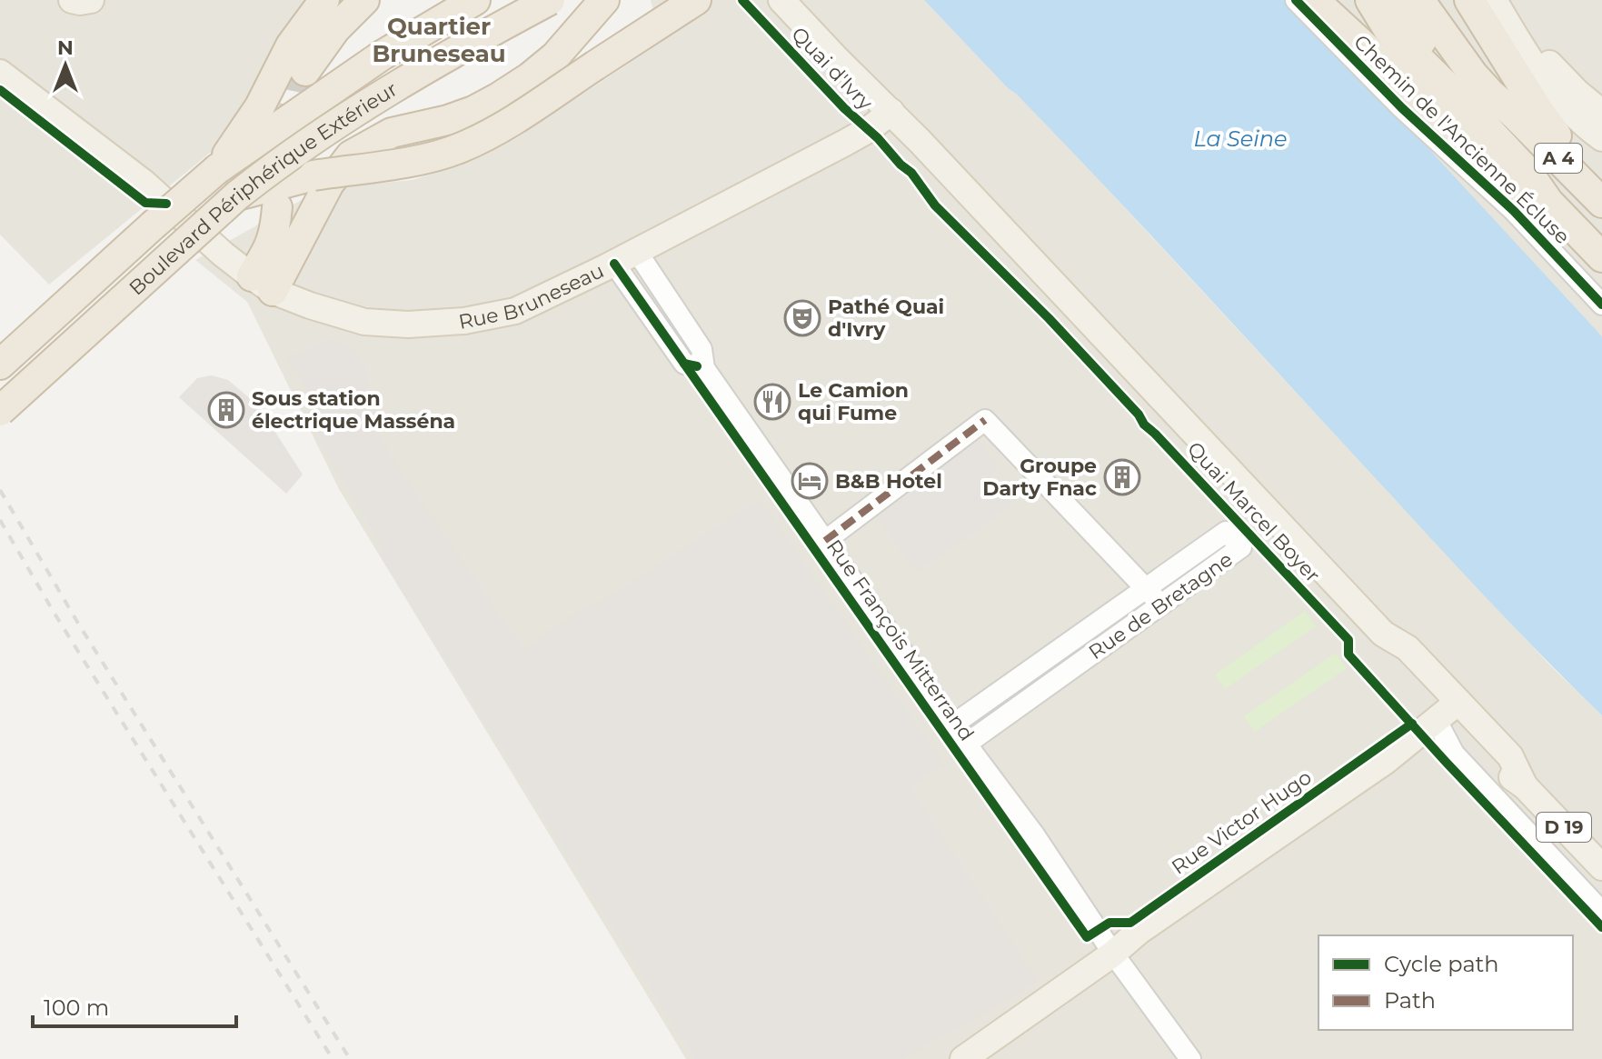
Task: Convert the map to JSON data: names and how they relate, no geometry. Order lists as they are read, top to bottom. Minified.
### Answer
{"streets":{"highway":["A 4","Boulevard Périphérique Extérieur"],"main road":["Quai d'Ivry","Rue Bruneseau","Quai Marcel Boyer","Rue Victor Hugo","D 19"],"street":["Chemin de l'Ancienne Écluse","Rue de Bretagne","Rue François Mitterrand"]},"crossings":[["Quai d'Ivry","Rue Bruneseau"],["Quai d'Ivry","Quai Marcel Boyer"],["Rue Bruneseau","Quai Marcel Boyer"],["Rue Bruneseau","Rue François Mitterrand"],["Quai Marcel Boyer","Rue Victor Hugo"],["Rue de Bretagne","Rue François Mitterrand"],["Rue François Mitterrand","Rue Victor Hugo"]],"districts":["Quartier Bruneseau"],"water":["La Seine"],"places":{"theatre":["Pathé Quai d'Ivry"],"restaurant":["Le Camion qui Fume"],"building":["Sous station électrique Masséna","Groupe Darty Fnac"],"hotel":["B&B Hotel"]},"legend":["Cycle path","Path"],"scale_bar":"100 m","north":"top"}
